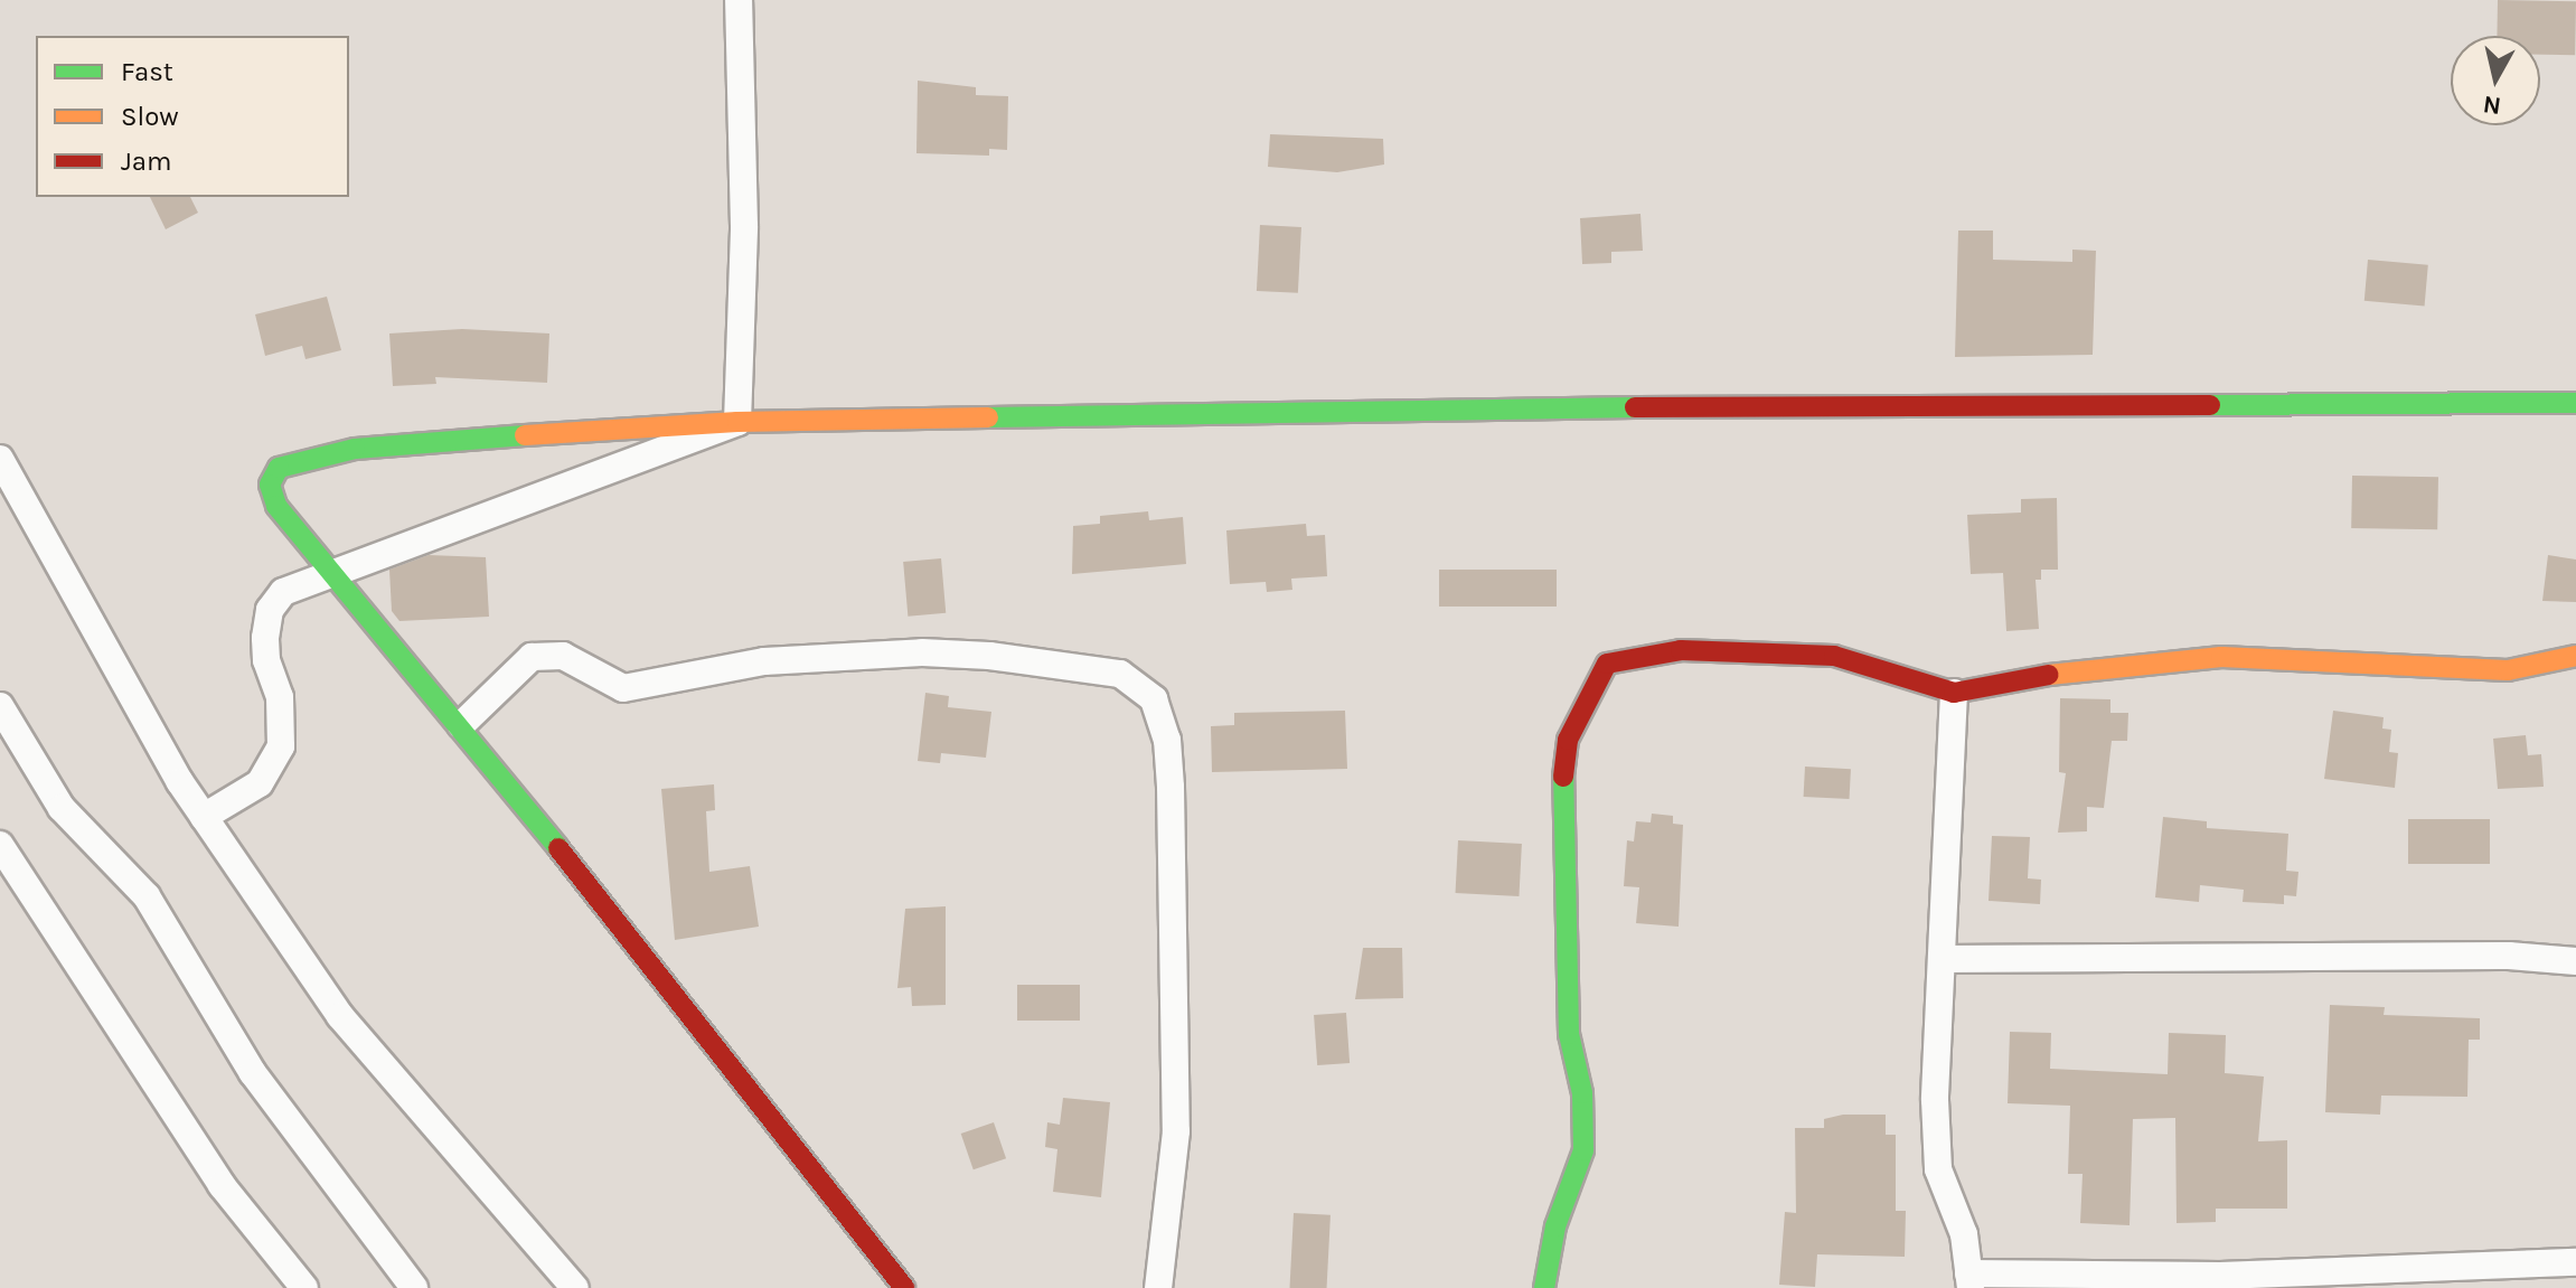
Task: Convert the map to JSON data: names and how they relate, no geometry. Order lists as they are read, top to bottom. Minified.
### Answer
{"legend":["Fast","Slow","Jam"],"north":"bottom"}
